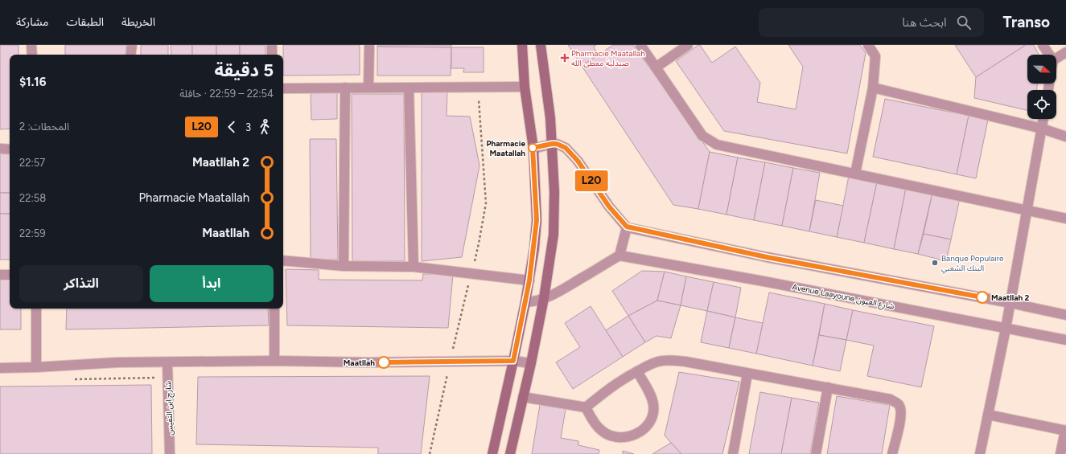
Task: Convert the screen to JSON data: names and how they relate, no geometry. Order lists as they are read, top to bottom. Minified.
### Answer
{"streets":{"street":["Avenue Laayoune شارع العيون","شارح ابن النفيس"]},"places":{"health":["Pharmacie Maatallah صيدلية معطى الله"],"other":["Pharmacie Maatallah","Banque Populaire البنك الشعبي","Maatllah 2","Maatllah"]},"lines":["bus line L20"],"north":"right","page":{"header":"Transo","search":"ابحث هنا","nav":["الخريطة","الطبقات","مشاركة"],"on_map":"L20","heading":["5 دقيقة","22:54 – 22:59 · حافلة","$1.16"],"legs":["3","L20","المحطات: 2"],"list":[{"name":"Maatllah 2","value":"22:57"},{"name":"Pharmacie Maatallah","value":"22:58"},{"name":"Maatllah","value":"22:59"}],"buttons":["ابدأ","التذاكر"]}}
